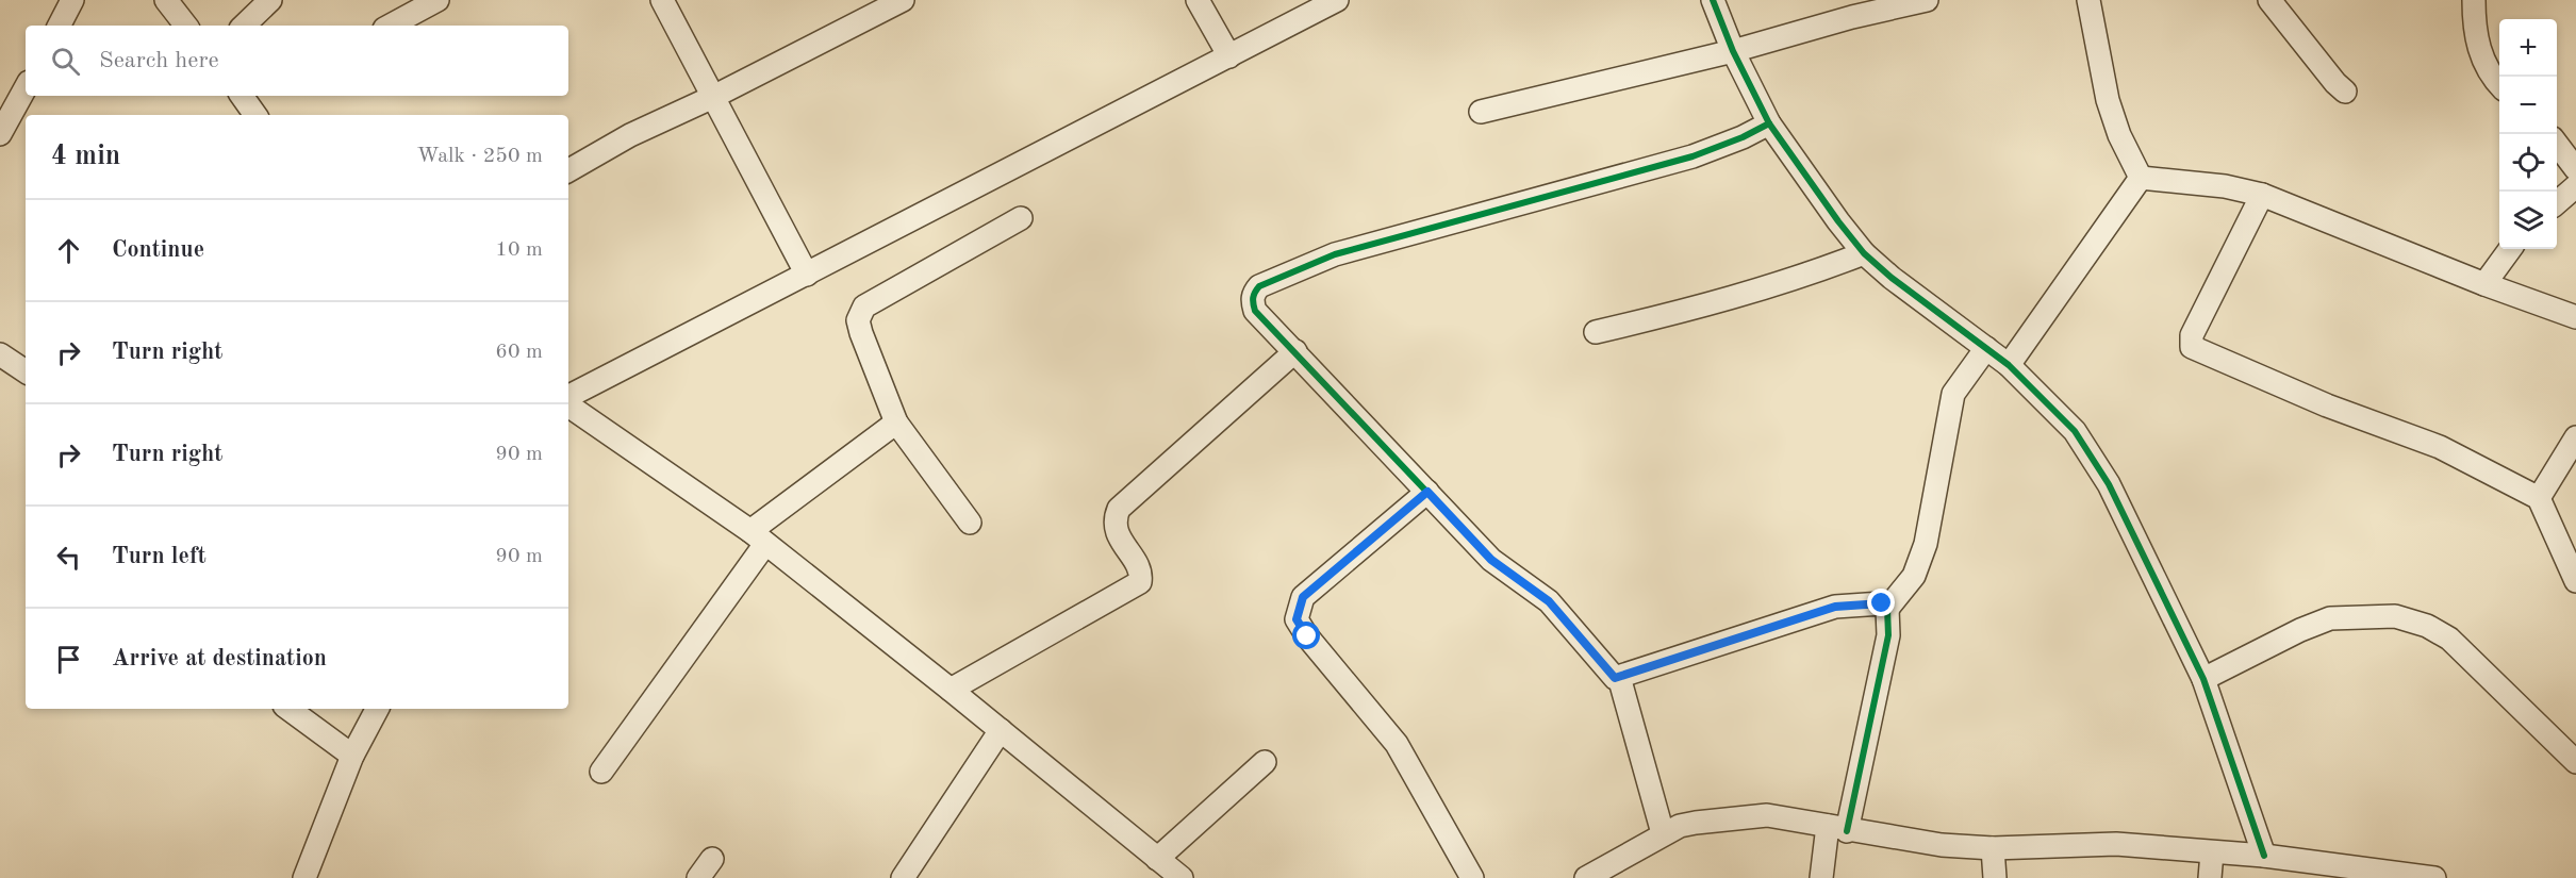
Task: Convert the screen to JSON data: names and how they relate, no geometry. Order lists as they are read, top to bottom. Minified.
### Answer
{"page":{"map_buttons":["+","−"],"search":"Search here","heading":["4 min","Walk · 250 m"],"list":[["Continue","10 m"],["Turn right","60 m"],["Turn right","90 m"],["Turn left","90 m"],"Arrive at destination"]}}
